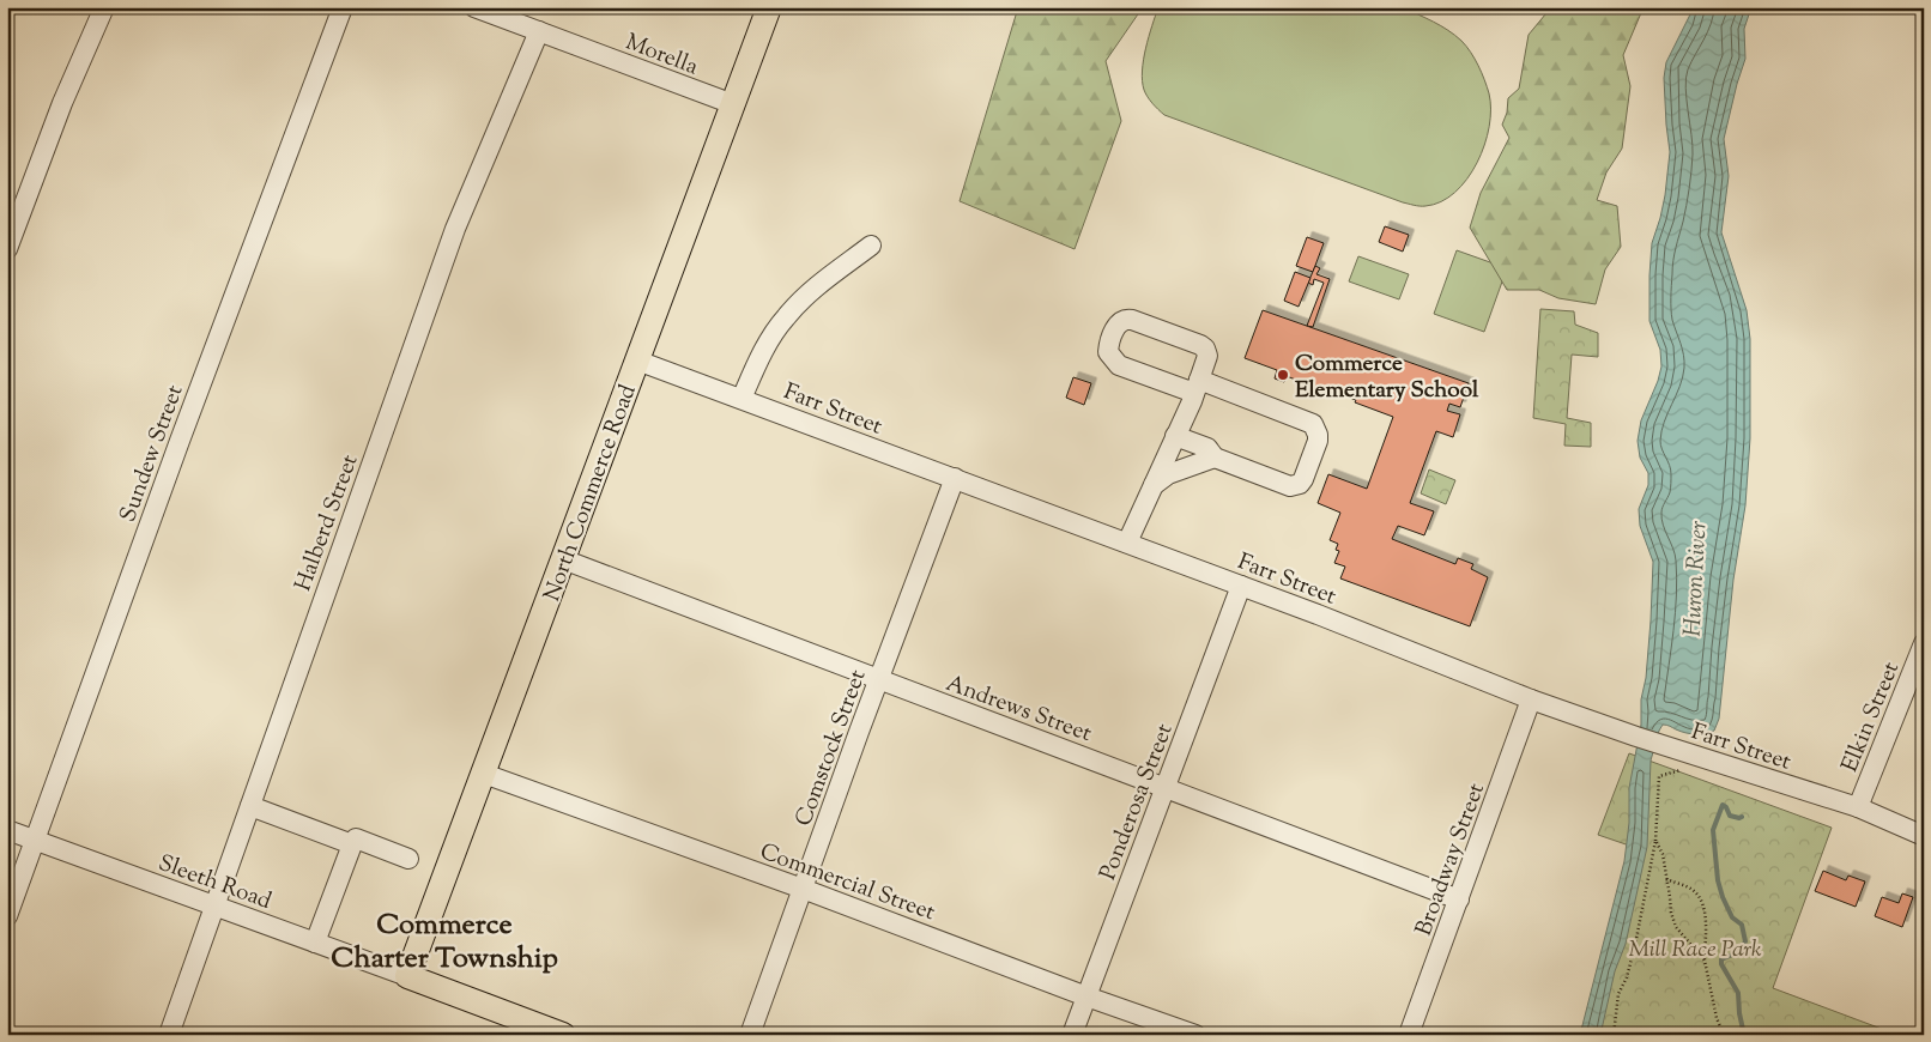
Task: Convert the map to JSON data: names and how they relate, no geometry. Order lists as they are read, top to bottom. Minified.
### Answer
{"streets":{"main road":["North Commerce Road"],"street":["Morella","Farr Street","Sundew Street","Halberd Street","Andrews Street","Elkin Street","Comstock Street","Ponderosa Street","Broadway Street","Sleeth Road","Commercial Street"]},"crossings":[["Morella","North Commerce Road"],["Morella","Halberd Street"],["Farr Street","North Commerce Road"],["Farr Street","Elkin Street"],["Farr Street","Comstock Street"],["Farr Street","Ponderosa Street"],["Farr Street","Broadway Street"],["Sundew Street","Sleeth Road"],["North Commerce Road","Andrews Street"],["North Commerce Road","Sleeth Road"],["North Commerce Road","Commercial Street"],["Halberd Street","Sleeth Road"],["Andrews Street","Comstock Street"],["Andrews Street","Ponderosa Street"],["Andrews Street","Broadway Street"],["Comstock Street","Commercial Street"],["Ponderosa Street","Commercial Street"]],"districts":["Commerce Charter Township"],"water":["Huron River"],"parks":["Mill Race Park"],"places":["Commerce Elementary School"]}
